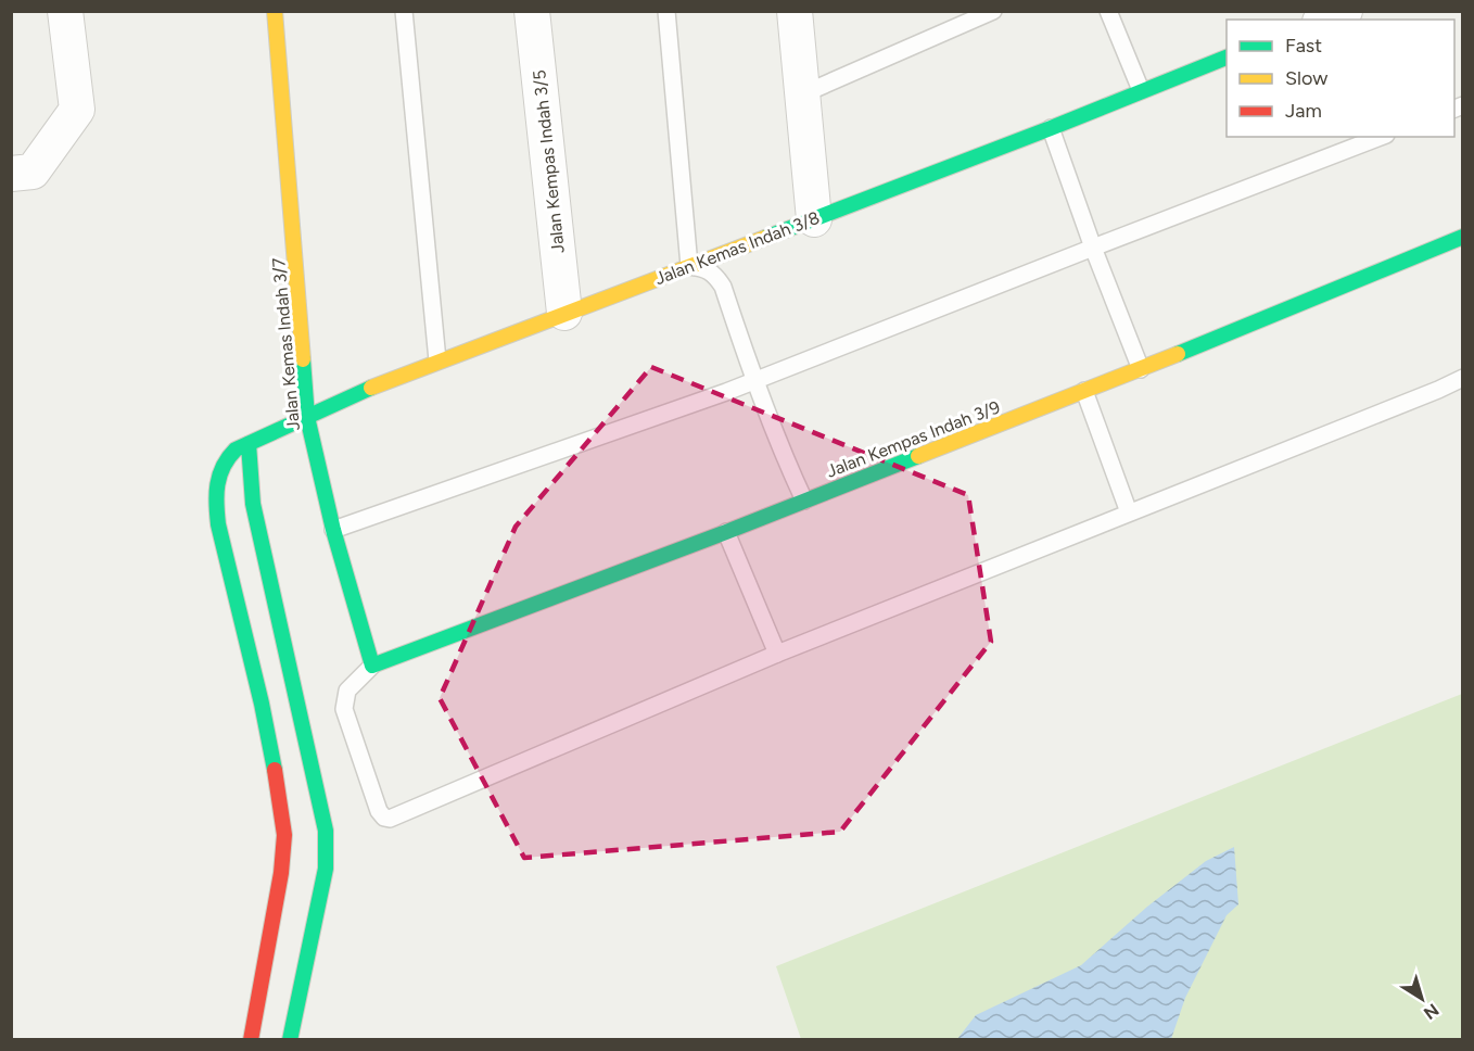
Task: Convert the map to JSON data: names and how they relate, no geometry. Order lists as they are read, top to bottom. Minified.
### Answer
{"streets":{"street":["Jalan Kempas Indah 3/5","Jalan Kemas Indah 3/8","Jalan Kemas Indah 3/7","Jalan Kempas Indah 3/9"]},"crossings":[["Jalan Kempas Indah 3/5","Jalan Kemas Indah 3/8"],["Jalan Kemas Indah 3/8","Jalan Kemas Indah 3/7"],["Jalan Kemas Indah 3/7","Jalan Kempas Indah 3/9"]],"legend":["Fast","Slow","Jam"],"north":"bottom right"}
